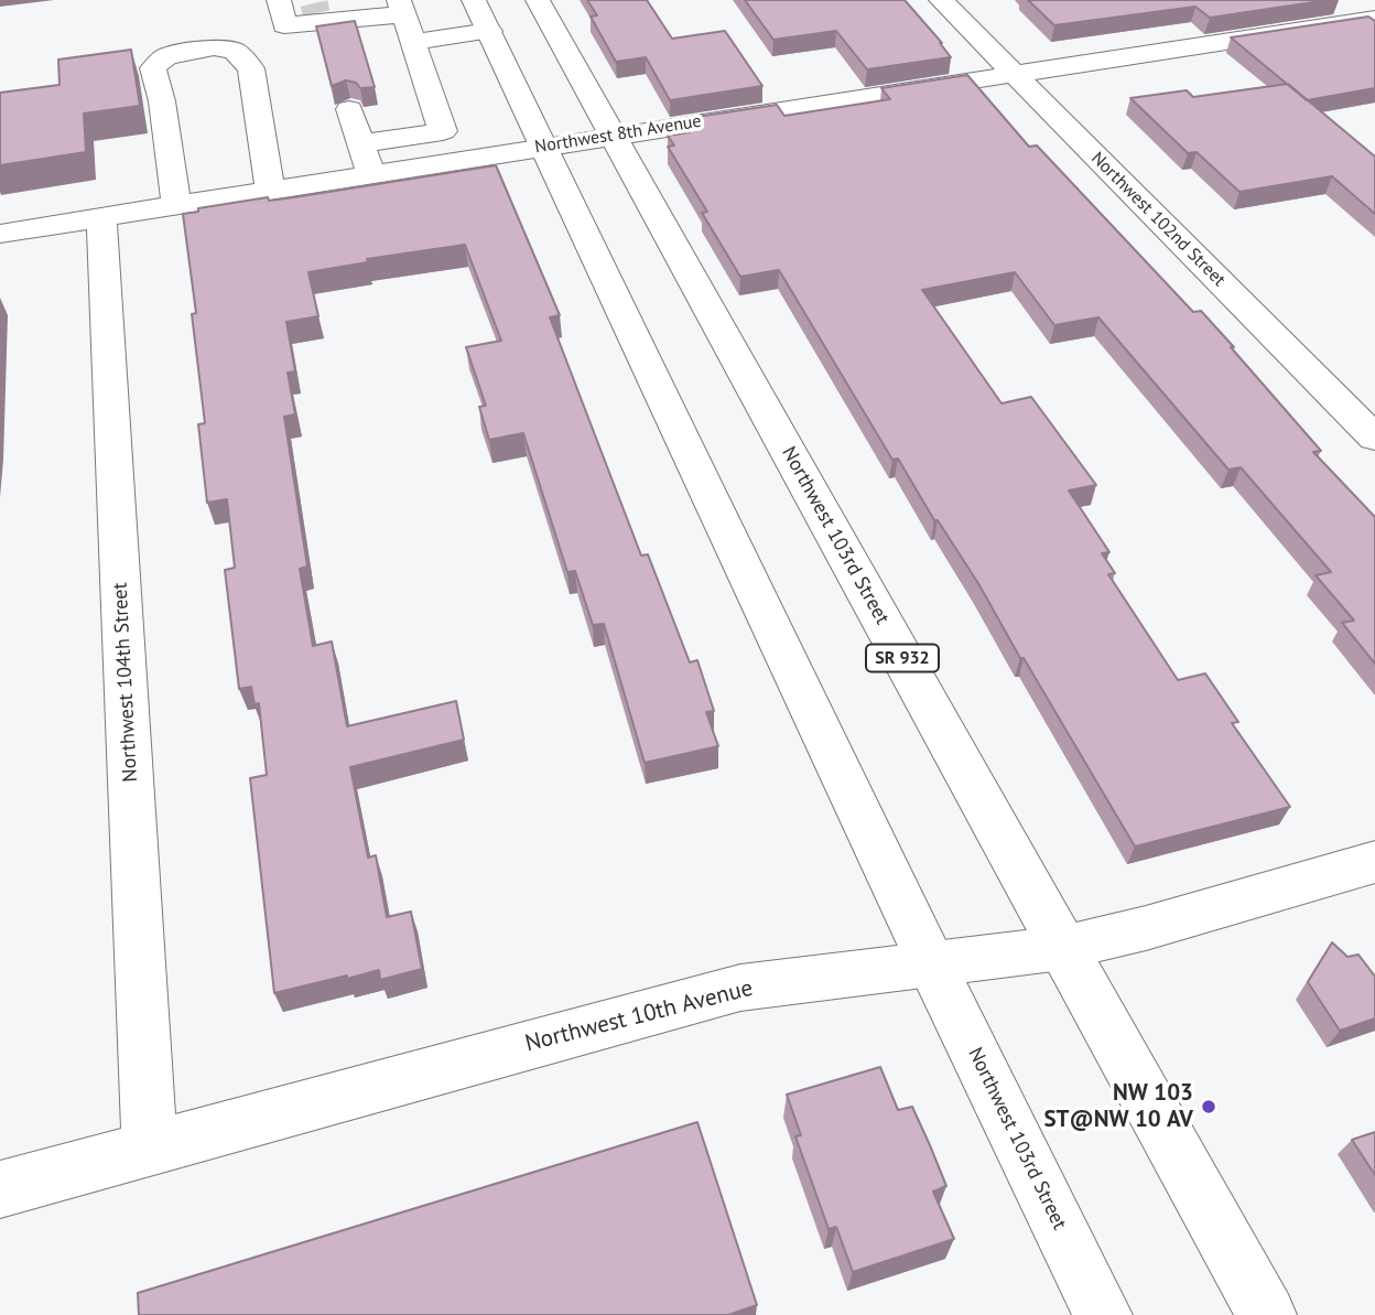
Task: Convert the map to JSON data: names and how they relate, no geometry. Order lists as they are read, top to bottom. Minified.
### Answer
{"streets":{"street":["Northwest 8th Avenue","Northwest 102nd Street","Northwest 103rd Street","SR 932","Northwest 104th Street","Northwest 10th Avenue"]},"crossings":[["Northwest 8th Avenue","Northwest 102nd Street"],["Northwest 8th Avenue","Northwest 103rd Street"],["Northwest 8th Avenue","Northwest 104th Street"],["Northwest 103rd Street","Northwest 10th Avenue"],["Northwest 104th Street","Northwest 10th Avenue"]],"places":["NW 103 ST@NW 10 AV"]}
